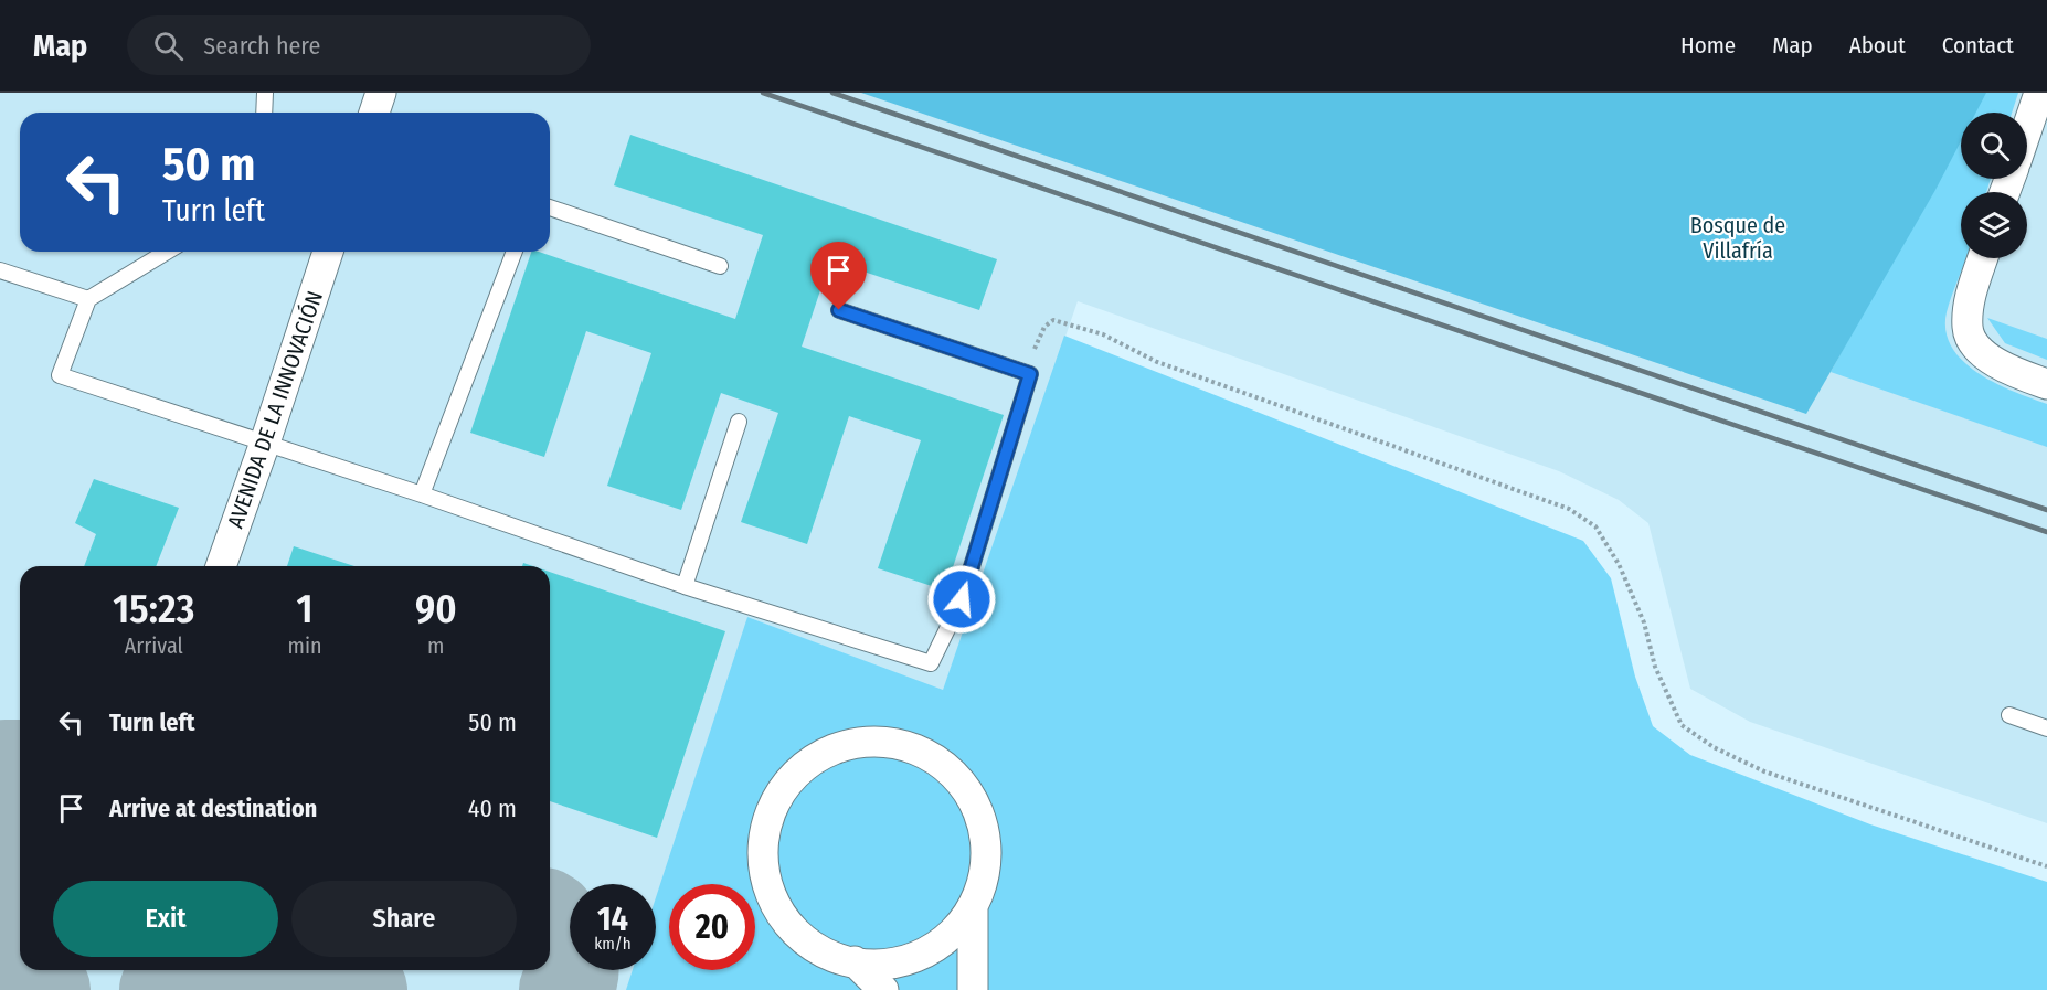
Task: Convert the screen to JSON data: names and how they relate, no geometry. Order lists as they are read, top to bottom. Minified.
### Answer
{"streets":{"street":["AVENIDA DE LA INNOVACIÓN"]},"parks":["Bosque de Villafría"],"page":{"header":"Map","search":"Search here","nav":["Home","Map","About","Contact"],"turn":["50 m","Turn left"],"eta":["15:23","Arrival","1","min","90","m"],"list":[{"name":"Turn left","value":"50 m"},{"name":"Arrive at destination","value":"40 m"}],"buttons":["Exit","Share"],"speed":"14 km/h","limit":"20"}}
